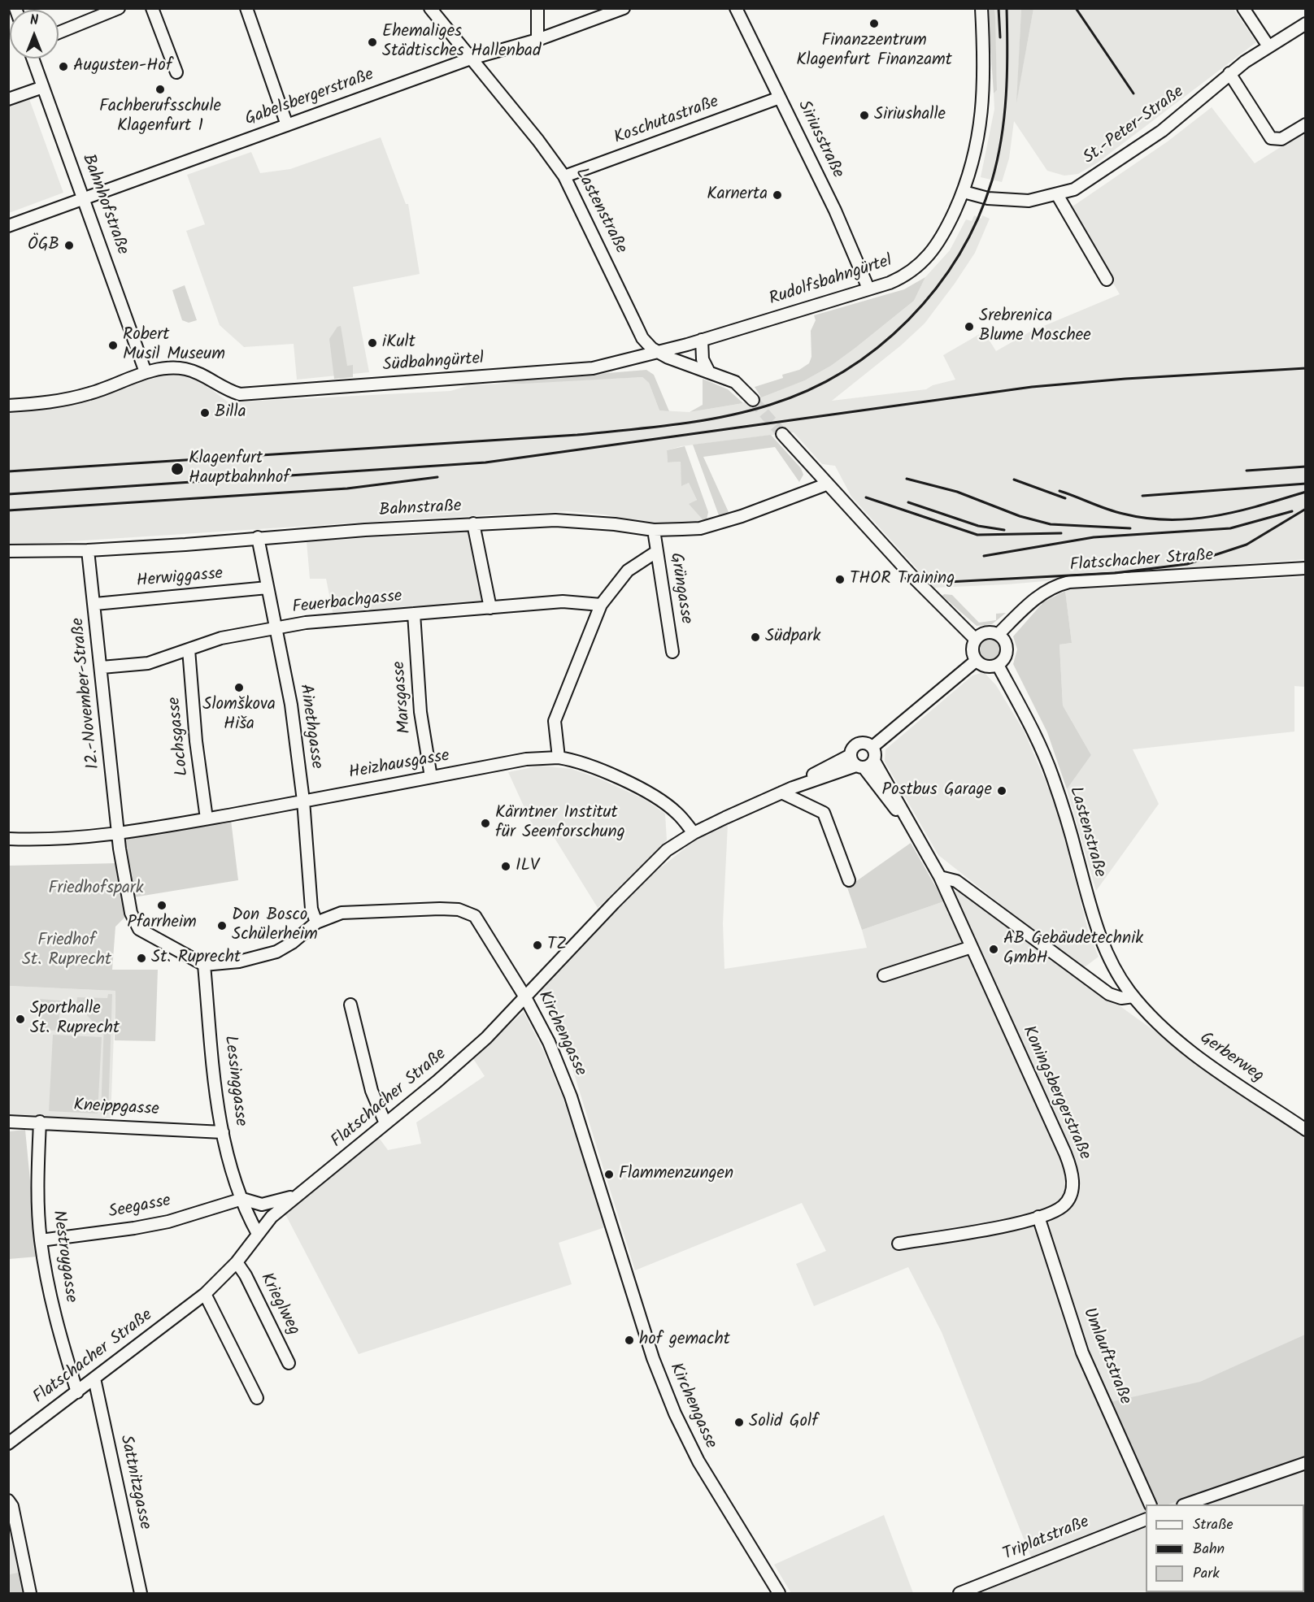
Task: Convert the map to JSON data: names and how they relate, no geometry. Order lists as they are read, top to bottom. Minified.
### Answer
{"streets":{"street":["Gabelsbergerstraße","Koschutastraße","St.-Peter-Straße","Siriusstraße","Bahnhofstraße","Lastenstraße","Rudolfsbahngürtel","Südbahngürtel","Bahnstraße","Flatschacher Straße","Herwiggasse","Grüngasse","Feuerbachgasse","12.-November-Straße","Marsgasse","Ainethgasse","Lochsgasse","Heizhausgasse","Kirchengasse","Gerberweg","Lessinggasse","Koningsbergerstraße","Kneippgasse","Seegasse","Nestroygasse","Krieglweg","Umlauftstraße","Sattnitzgasse","Triplatstraße"]},"crossings":[["Gabelsbergerstraße","Bahnhofstraße"],["Gabelsbergerstraße","Lastenstraße"],["Koschutastraße","Siriusstraße"],["Koschutastraße","Lastenstraße"],["St.-Peter-Straße","Rudolfsbahngürtel"],["Siriusstraße","Rudolfsbahngürtel"],["Bahnhofstraße","Südbahngürtel"],["Lastenstraße","Rudolfsbahngürtel"],["Lastenstraße","Südbahngürtel"],["Lastenstraße","Flatschacher Straße"],["Lastenstraße","Gerberweg"],["Rudolfsbahngürtel","Südbahngürtel"],["Bahnstraße","Grüngasse"],["Bahnstraße","12.-November-Straße"],["Bahnstraße","Ainethgasse"],["Flatschacher Straße","Heizhausgasse"],["Flatschacher Straße","Kirchengasse"],["Flatschacher Straße","Lessinggasse"],["Flatschacher Straße","Koningsbergerstraße"],["Flatschacher Straße","Nestroygasse"],["Flatschacher Straße","Krieglweg"],["Flatschacher Straße","Sattnitzgasse"],["Herwiggasse","12.-November-Straße"],["Herwiggasse","Ainethgasse"],["Feuerbachgasse","12.-November-Straße"],["Feuerbachgasse","Marsgasse"],["Feuerbachgasse","Ainethgasse"],["Feuerbachgasse","Lochsgasse"],["12.-November-Straße","Heizhausgasse"],["Marsgasse","Heizhausgasse"],["Ainethgasse","Heizhausgasse"],["Ainethgasse","Kirchengasse"],["Lochsgasse","Heizhausgasse"],["Kirchengasse","Lessinggasse"],["Lessinggasse","Kneippgasse"],["Lessinggasse","Seegasse"],["Koningsbergerstraße","Umlauftstraße"],["Kneippgasse","Nestroygasse"],["Seegasse","Nestroygasse"]],"parks":["Friedhofspark","Friedhof St. Ruprecht"],"places":["Finanzzentrum Klagenfurt Finanzamt","Ehemaliges Städtisches Hallenbad","Augusten-Hof","Fachberufsschule Klagenfurt 1","Siriushalle","Karnerta","ÖGB","Srebrenica Blume Moschee","iKult","Robert Musil Museum","Billa","Klagenfurt Hauptbahnhof","THOR Training","Südpark","Slomškova Hiša","Postbus Garage","Kärntner Institut für Seenforschung","ILV","Pfarrheim","Don Bosco Schülerheim","TZ","AB Gebäudetechnik GmbH","St. Ruprecht","Sporthalle St. Ruprecht","Flammenzungen","hof gemacht","Solid Golf"],"legend":["Straße","Bahn","Park"],"north":"top"}
